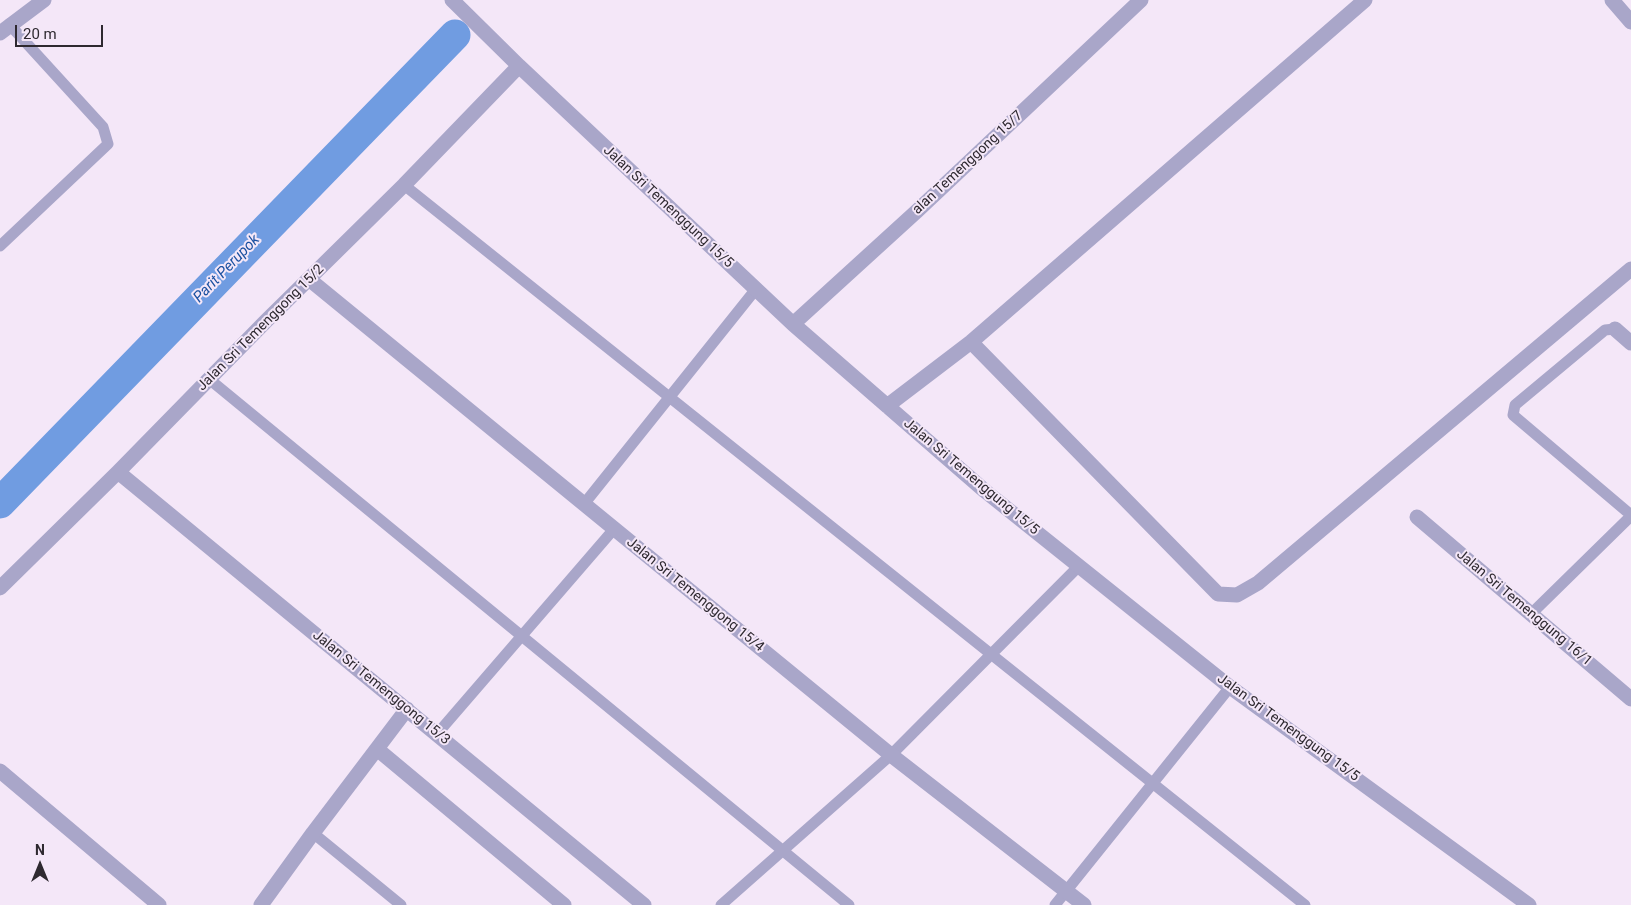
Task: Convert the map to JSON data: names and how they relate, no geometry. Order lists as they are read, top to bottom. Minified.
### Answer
{"streets":{"street":["alan Temenggong 15/7","Jalan Sri Temenggung 15/5","Jalan Sri Temenggong 15/2","Jalan Sri Temenggong 15/4","Jalan Sri Temenggung 16/1","Jalan Sri Temenggong 15/3"]},"crossings":[["alan Temenggong 15/7","Jalan Sri Temenggung 15/5"],["Jalan Sri Temenggung 15/5","Jalan Sri Temenggong 15/2"],["Jalan Sri Temenggong 15/2","Jalan Sri Temenggong 15/4"],["Jalan Sri Temenggong 15/2","Jalan Sri Temenggong 15/3"]],"water":["Parit Perupok"],"scale_bar":"20 m","north":"top"}
